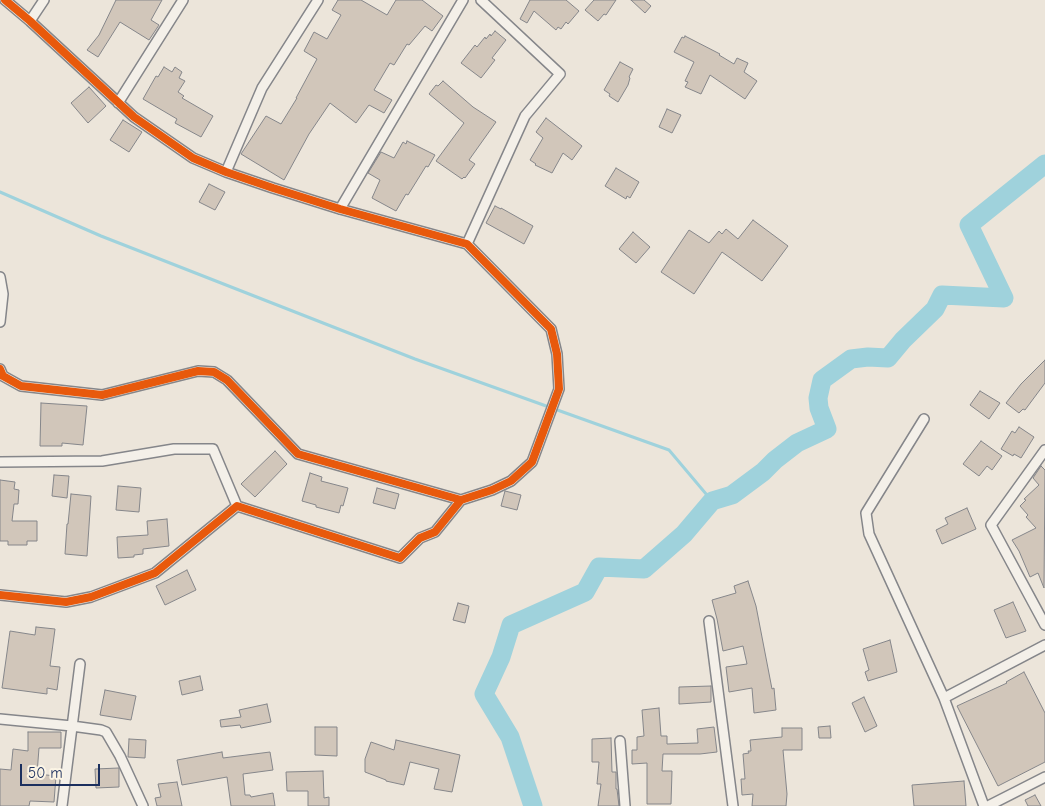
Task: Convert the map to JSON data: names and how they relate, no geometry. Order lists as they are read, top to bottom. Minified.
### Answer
{"scale_bar":"50 m"}
